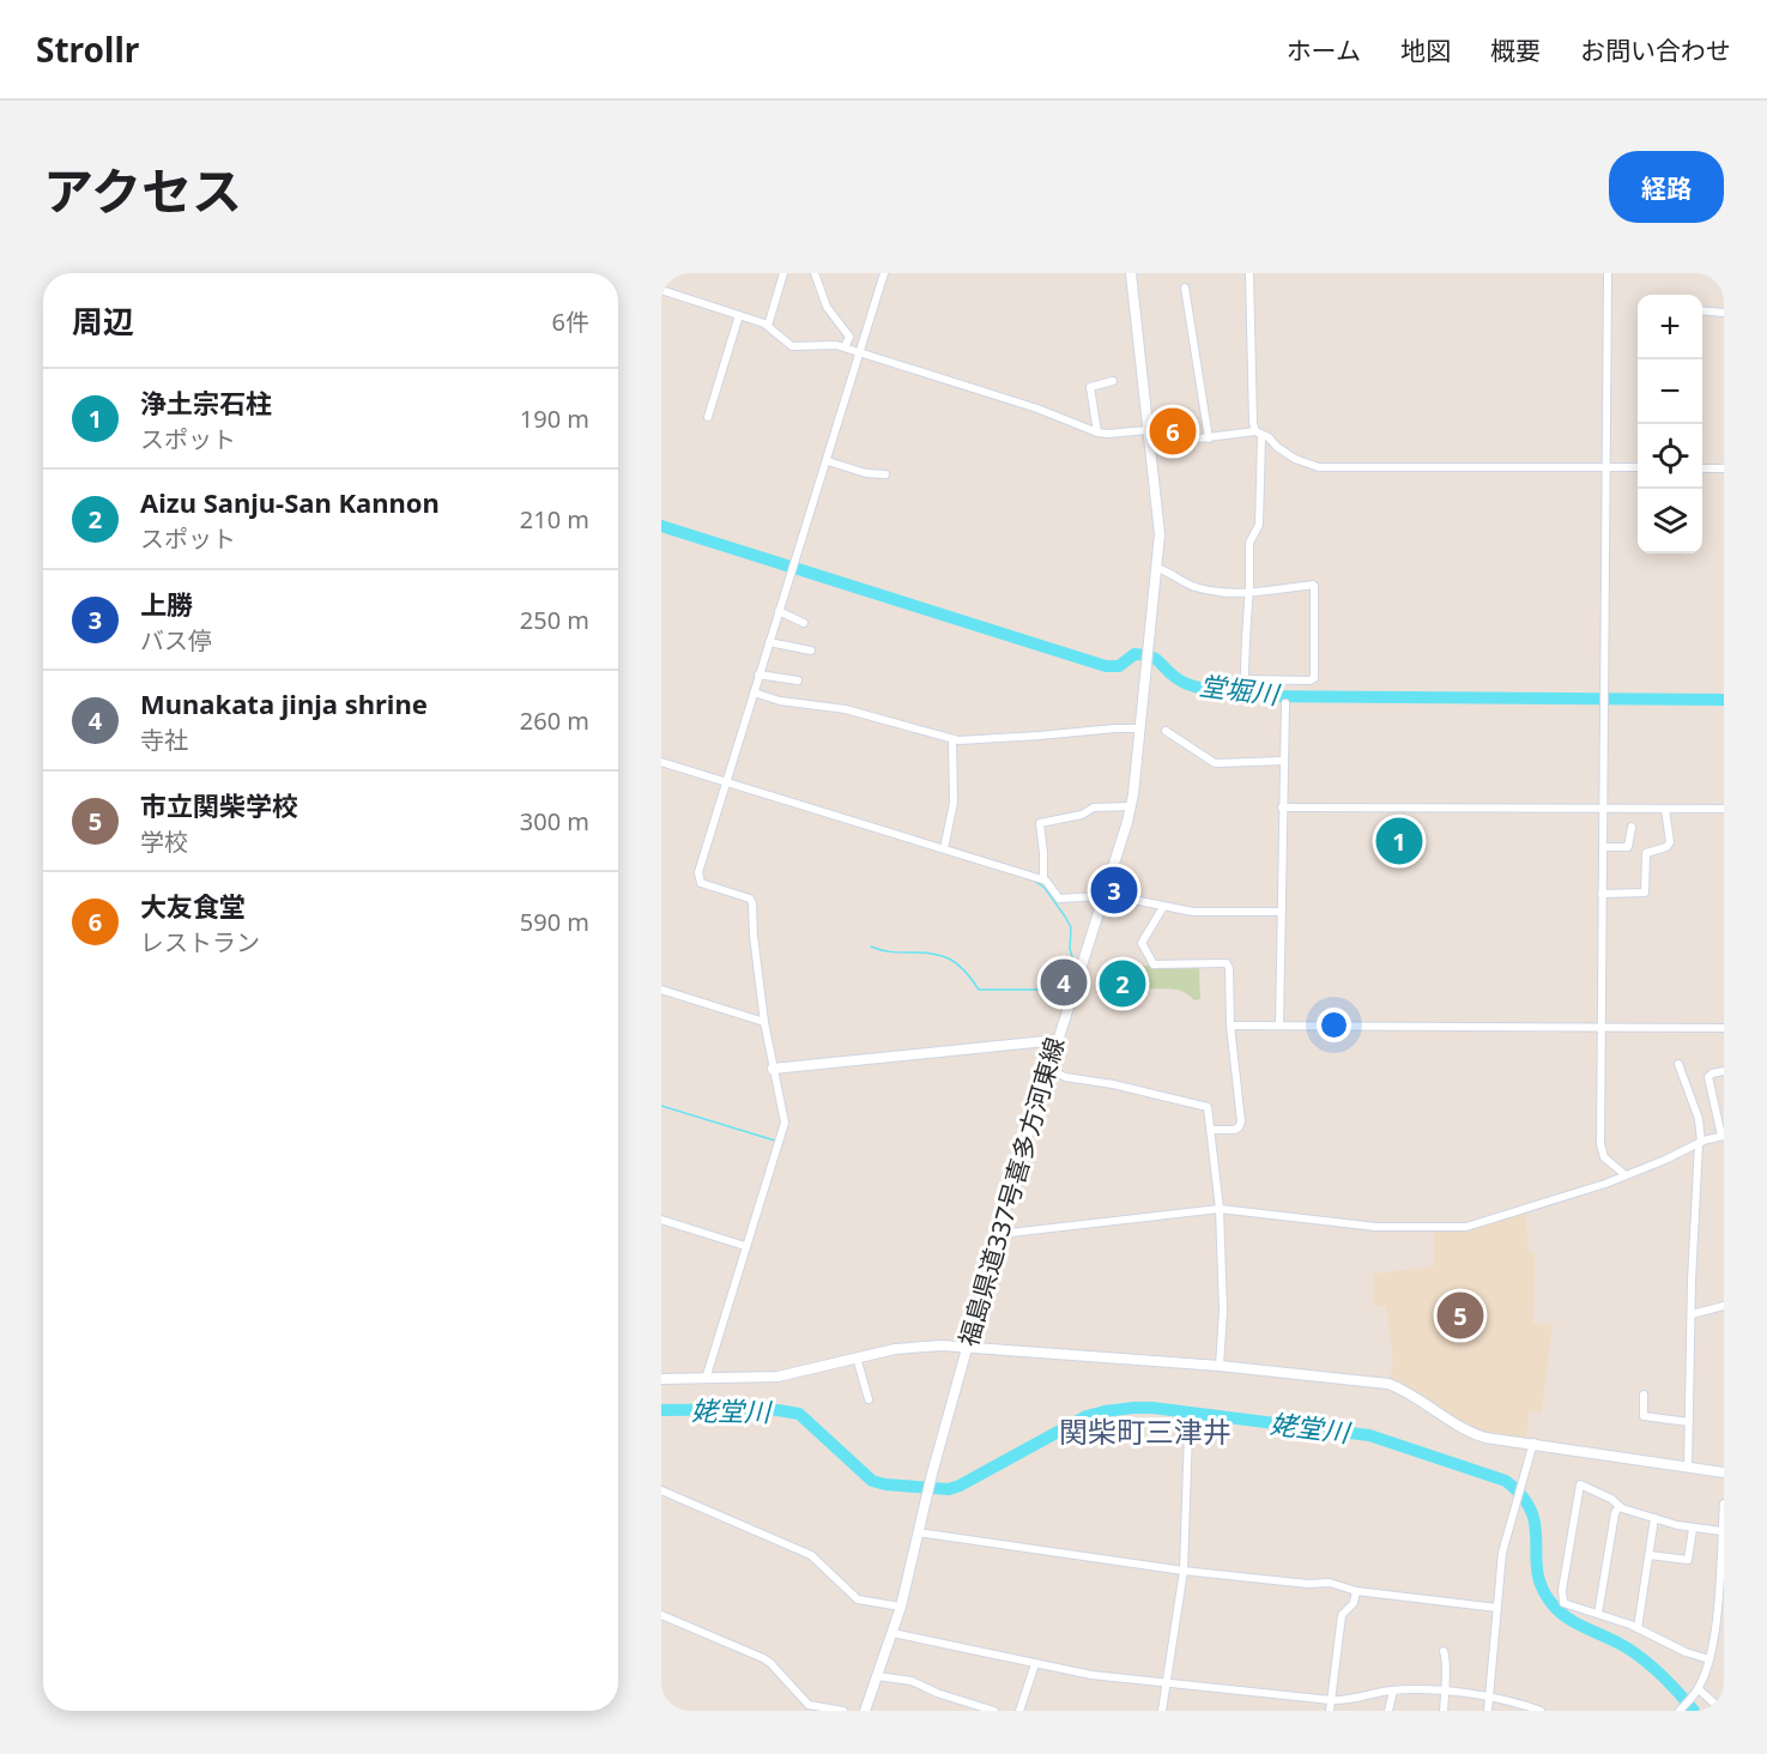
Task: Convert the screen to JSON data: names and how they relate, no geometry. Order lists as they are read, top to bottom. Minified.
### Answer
{"streets":{"main road":["福島県道337号喜多方河東線"]},"districts":["関柴町三津井"],"water":["堂堀川","姥堂川"],"page":{"header":"Strollr","nav":["ホーム","地図","概要","お問い合わせ"],"title":"アクセス","buttons":"経路","heading":["周辺","6件"],"map_buttons":["+","−"],"list":[{"mark":"1","name":"浄土宗石柱","note":"スポット","value":"190 m"},{"mark":"2","name":"Aizu Sanju-San Kannon","note":"スポット","value":"210 m"},{"mark":"3","name":"上勝","note":"バス停","value":"250 m"},{"mark":"4","name":"Munakata jinja shrine","note":"寺社","value":"260 m"},{"mark":"5","name":"市立関柴学校","note":"学校","value":"300 m"},{"mark":"6","name":"大友食堂","note":"レストラン","value":"590 m"}],"pins":["6","1","3","4","2","5"]}}
